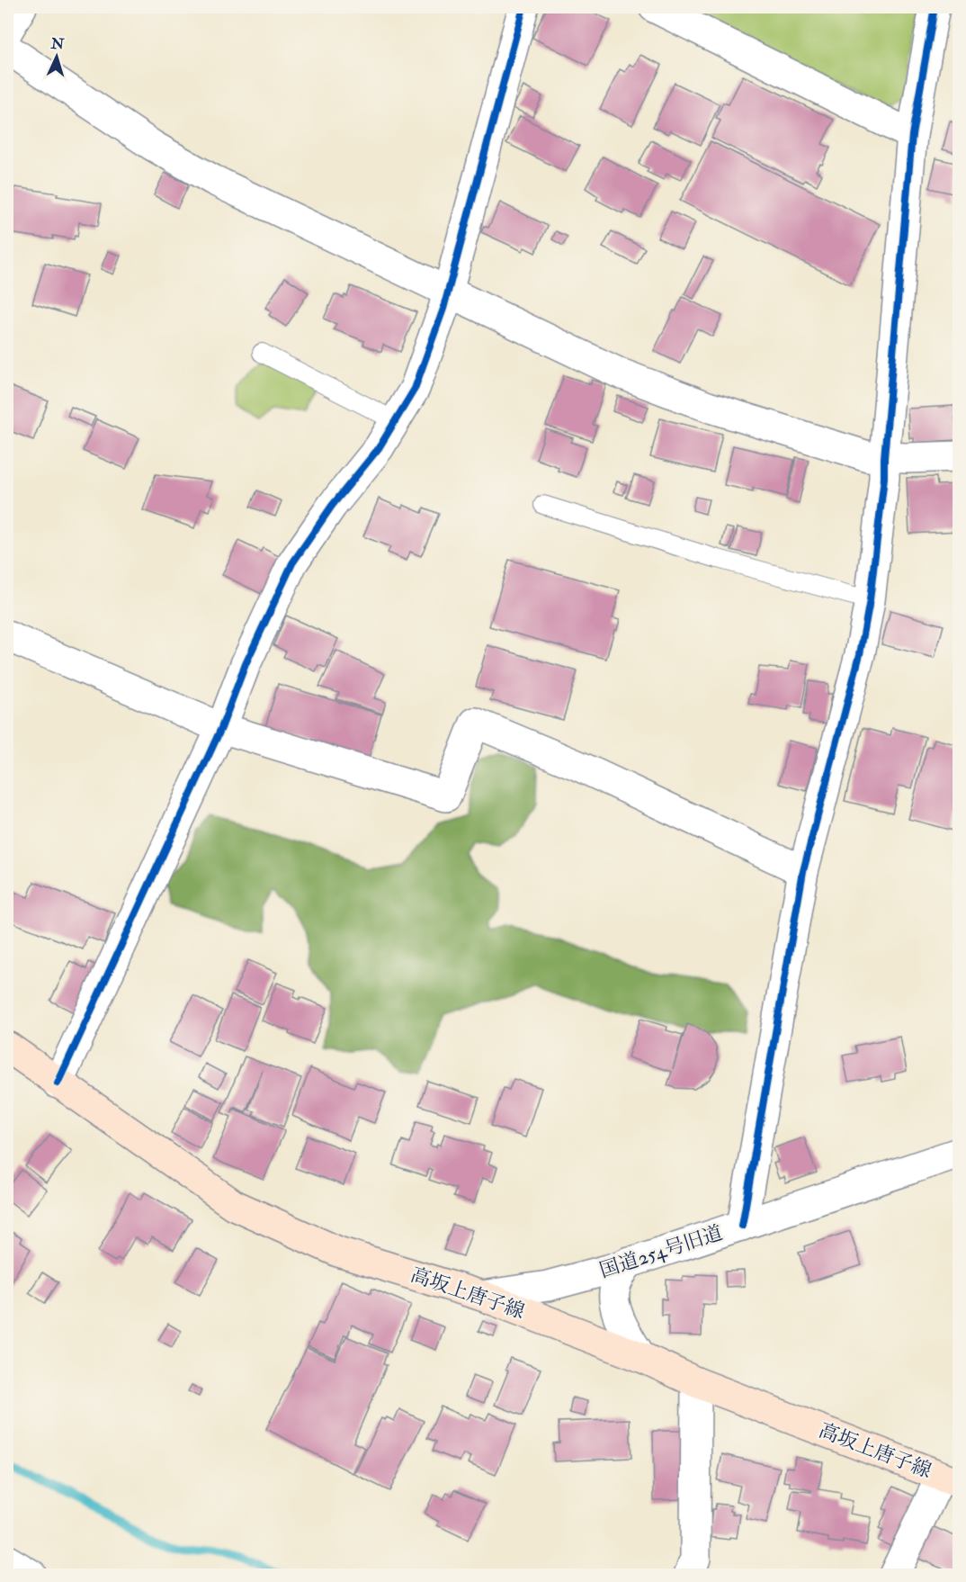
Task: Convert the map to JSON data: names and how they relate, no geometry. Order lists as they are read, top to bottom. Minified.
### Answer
{"streets":{"main road":["高坂上唐子線"],"street":["国道254号旧道"]},"crossings":[["国道254号旧道","高坂上唐子線"]],"north":"top"}
